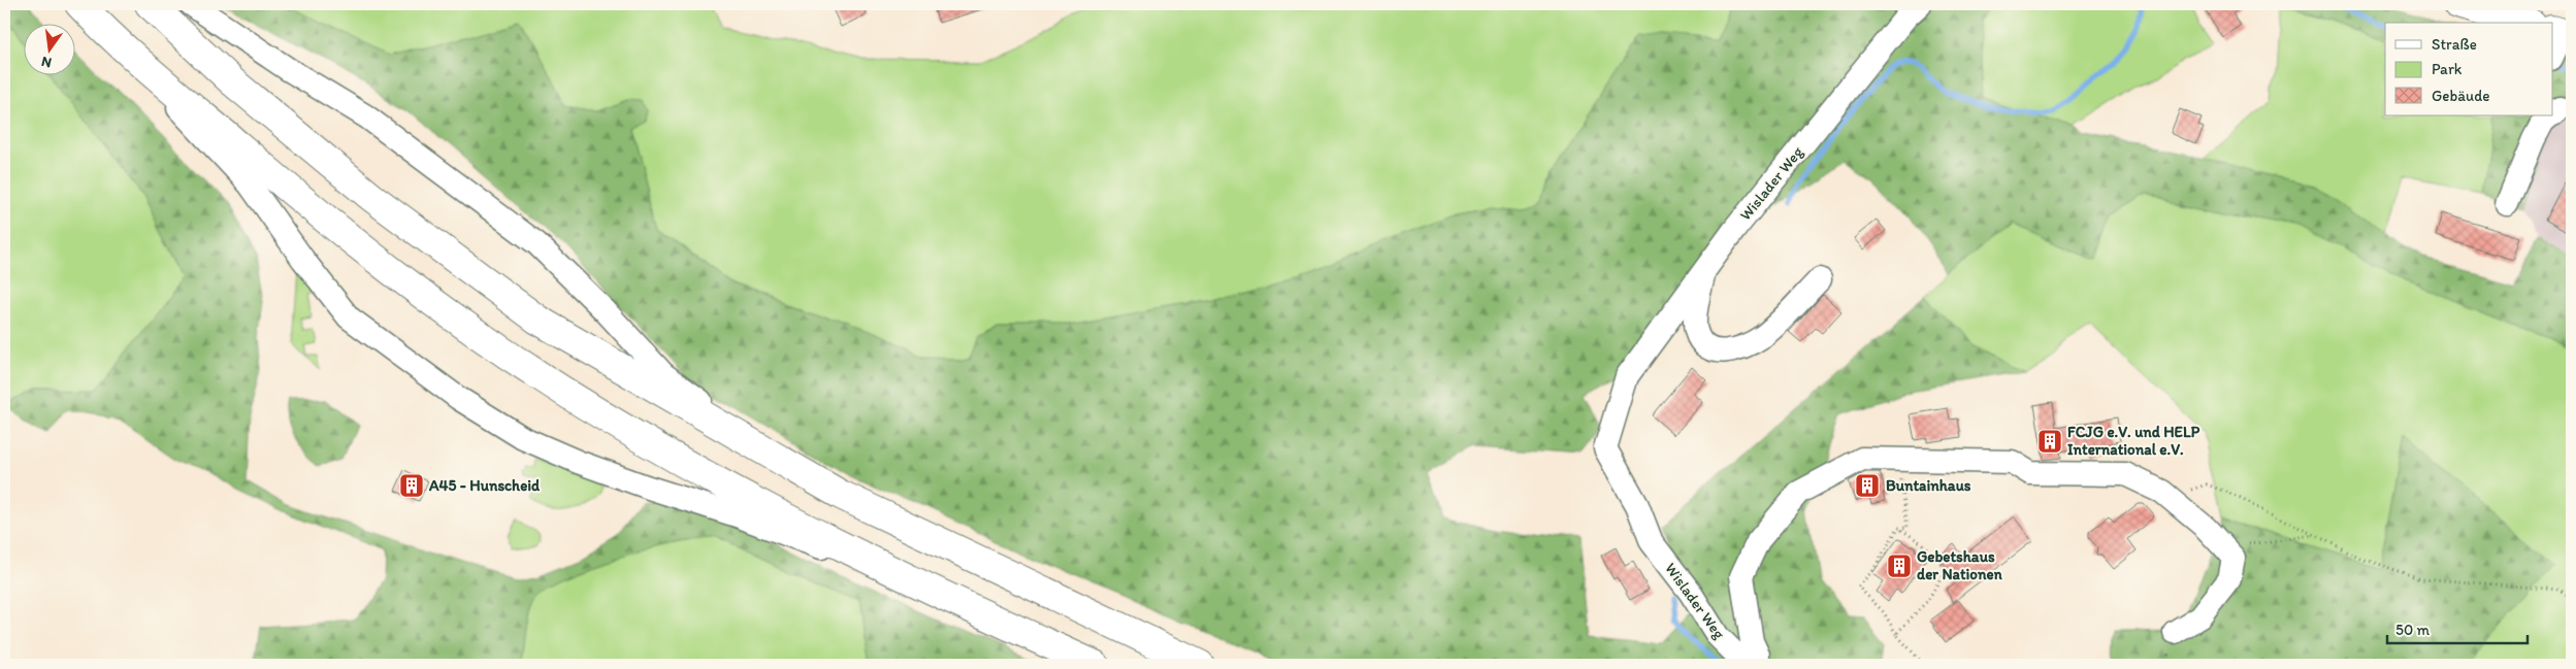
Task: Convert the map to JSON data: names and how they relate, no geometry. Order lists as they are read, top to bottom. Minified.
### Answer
{"streets":{"street":["Wislader Weg"]},"places":{"building":["FCJG e.V. und HELP International e.V.","A45 - Hunscheid","Buntainhaus","Gebetshaus der Nationen"]},"legend":["Straße","Park","Gebäude"],"scale_bar":"50 m","north":"bottom"}
